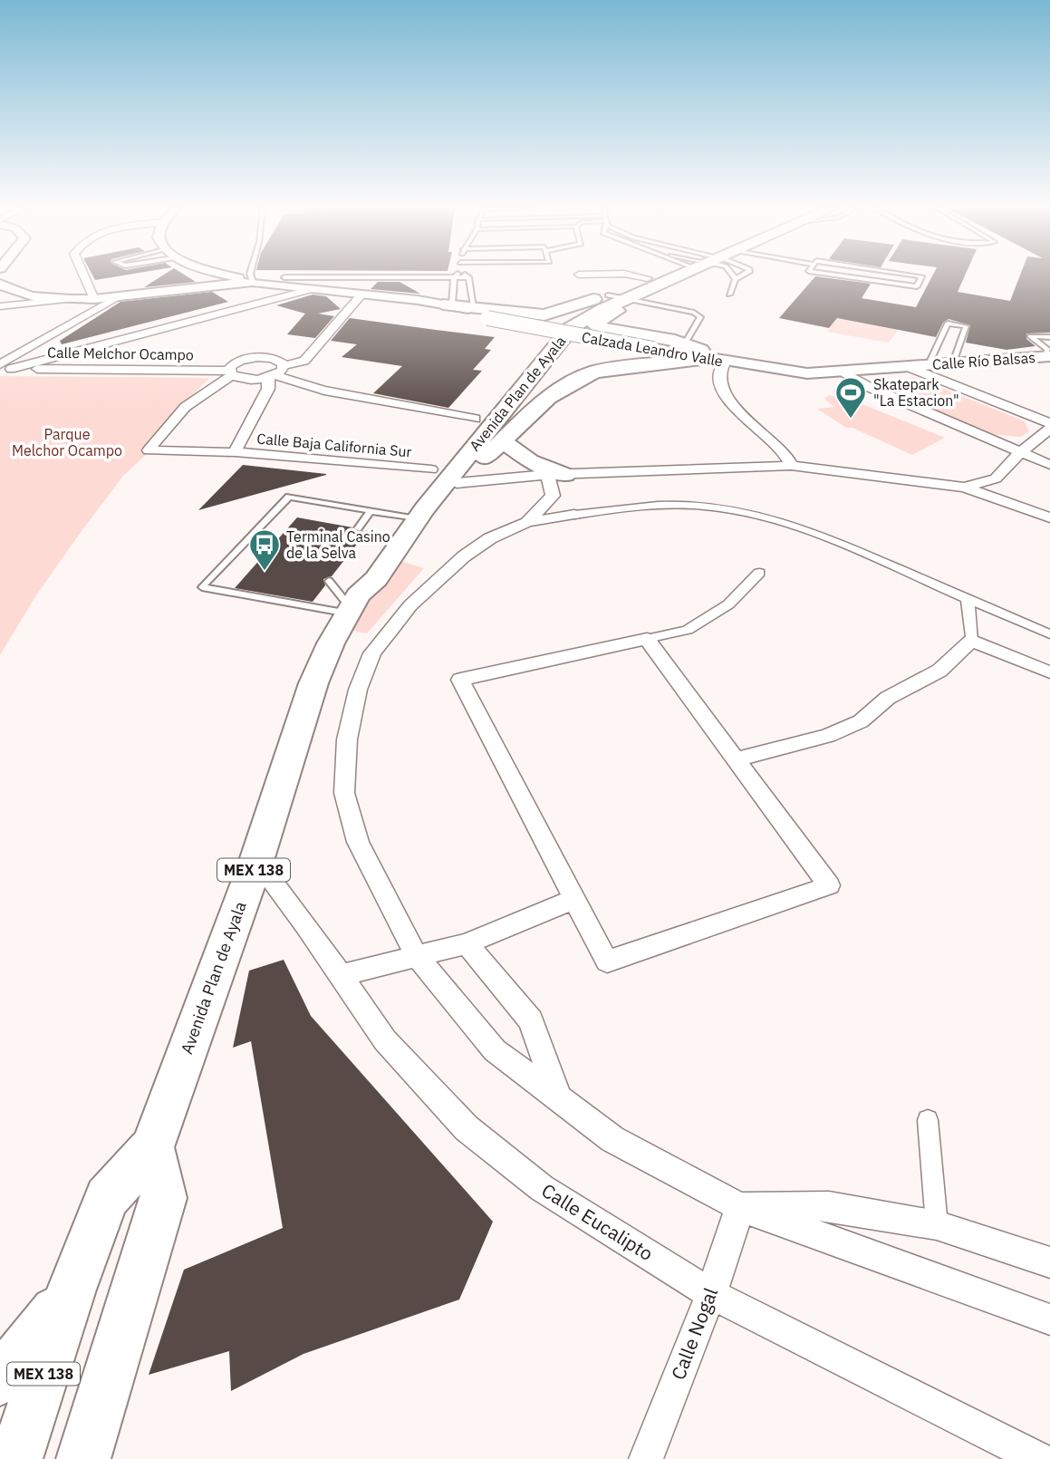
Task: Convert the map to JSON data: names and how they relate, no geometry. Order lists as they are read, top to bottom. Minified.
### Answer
{"streets":{"main road":["Avenida Plan de Ayala","MEX 138"],"street":["Calzada Leandro Valle","Calle Melchor Ocampo","Calle Río Balsas","Calle Baja California Sur","Calle Eucalipto","Calle Nogal"]},"crossings":[["Calzada Leandro Valle","Calle Melchor Ocampo"],["Calzada Leandro Valle","Calle Río Balsas"],["Calzada Leandro Valle","Avenida Plan de Ayala"],["Calle Melchor Ocampo","Calle Baja California Sur"],["Avenida Plan de Ayala","Calle Baja California Sur"],["Avenida Plan de Ayala","Calle Eucalipto"],["Calle Eucalipto","Calle Nogal"]],"parks":["Parque Melchor Ocampo"],"places":{"sports":["Skatepark \"La Estacion\""],"bus stop":["Terminal Casino de la Selva"]}}
